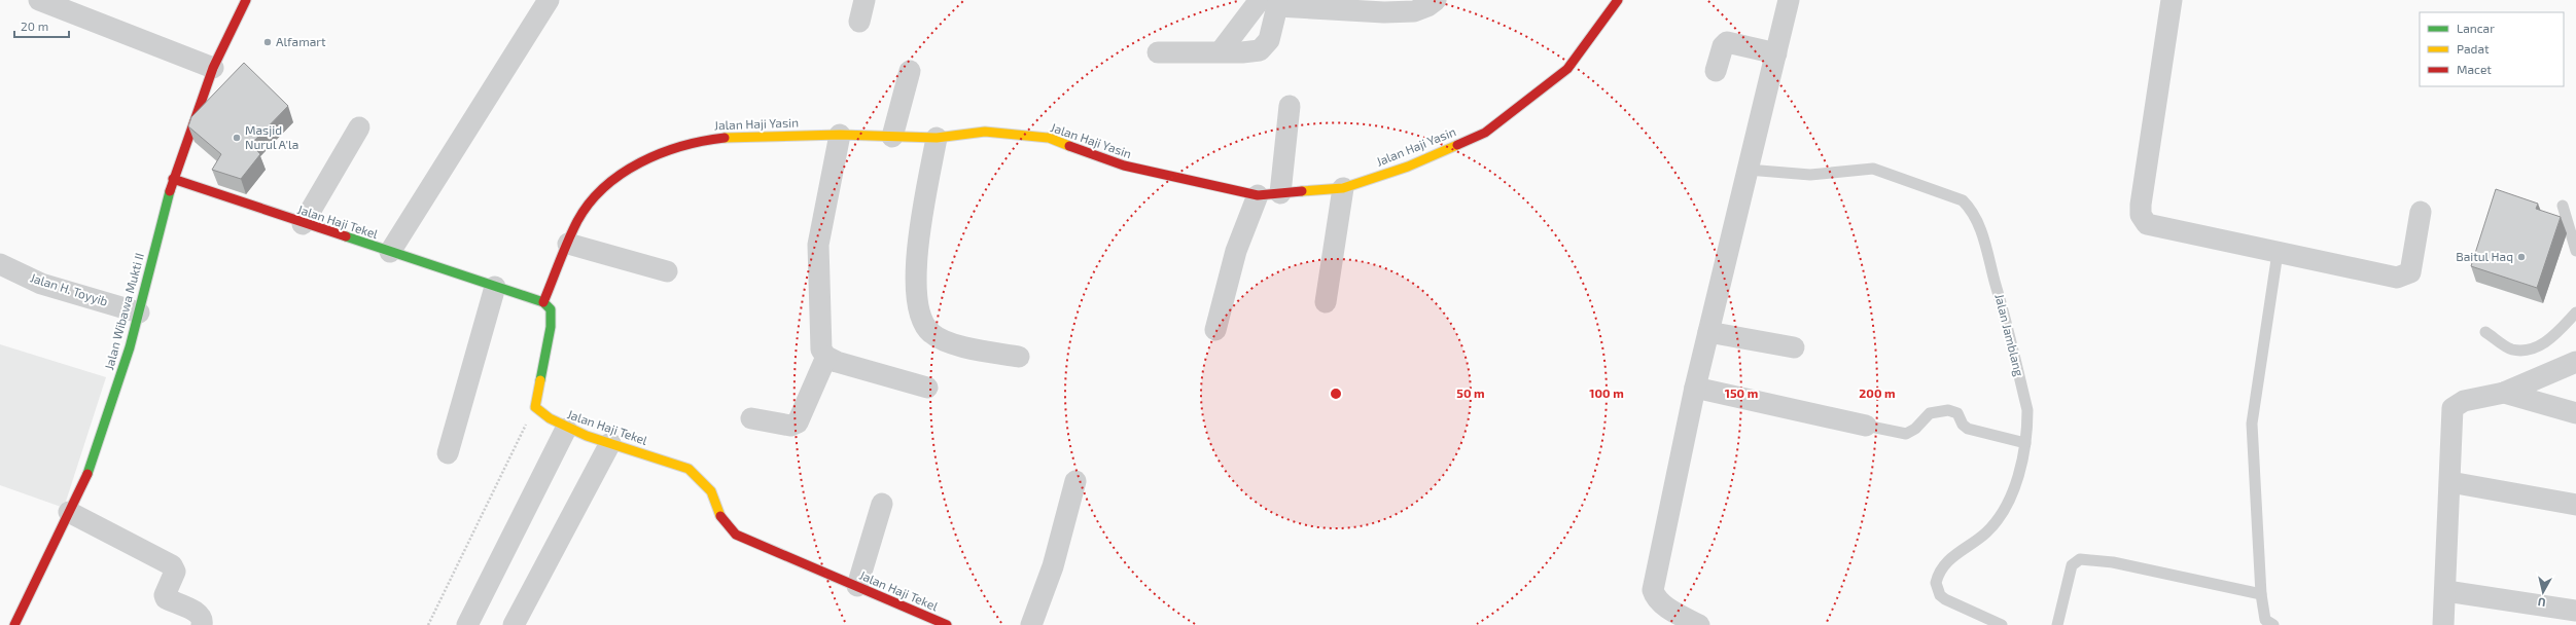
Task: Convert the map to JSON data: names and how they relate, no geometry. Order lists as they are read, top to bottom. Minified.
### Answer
{"streets":{"street":["Jalan Haji Yasin","Jalan Haji Tekel","Jalan H. Toyyib","Jalan Wibawa Mukti II"],"lane":["Jalan Jamblang"]},"crossings":[["Jalan Haji Yasin","Jalan Haji Tekel"],["Jalan Haji Tekel","Jalan Wibawa Mukti II"],["Jalan H. Toyyib","Jalan Wibawa Mukti II"]],"places":["Alfamart","Masjid Nurul A'la","Baitul Haq"],"legend":["Lancar","Padat","Macet"],"scale_bar":"20 m","north":"bottom","rings":["50 m","100 m","150 m","200 m"]}
